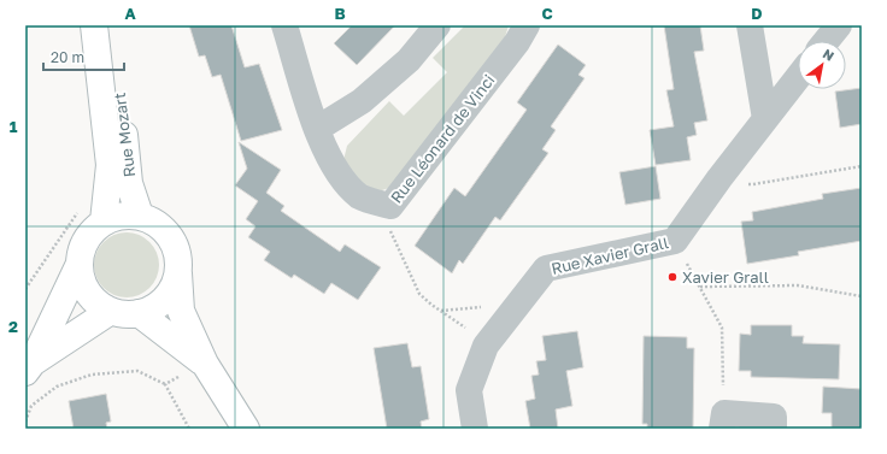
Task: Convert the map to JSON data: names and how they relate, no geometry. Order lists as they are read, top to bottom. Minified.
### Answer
{"streets":{"street":["Rue Mozart","Rue Léonard de Vinci","Rue Xavier Grall"]},"places":["Xavier Grall"],"scale_bar":"20 m","north":"top right","grid":{"columns":["A","B","C","D"],"rows":["1","2"]}}
